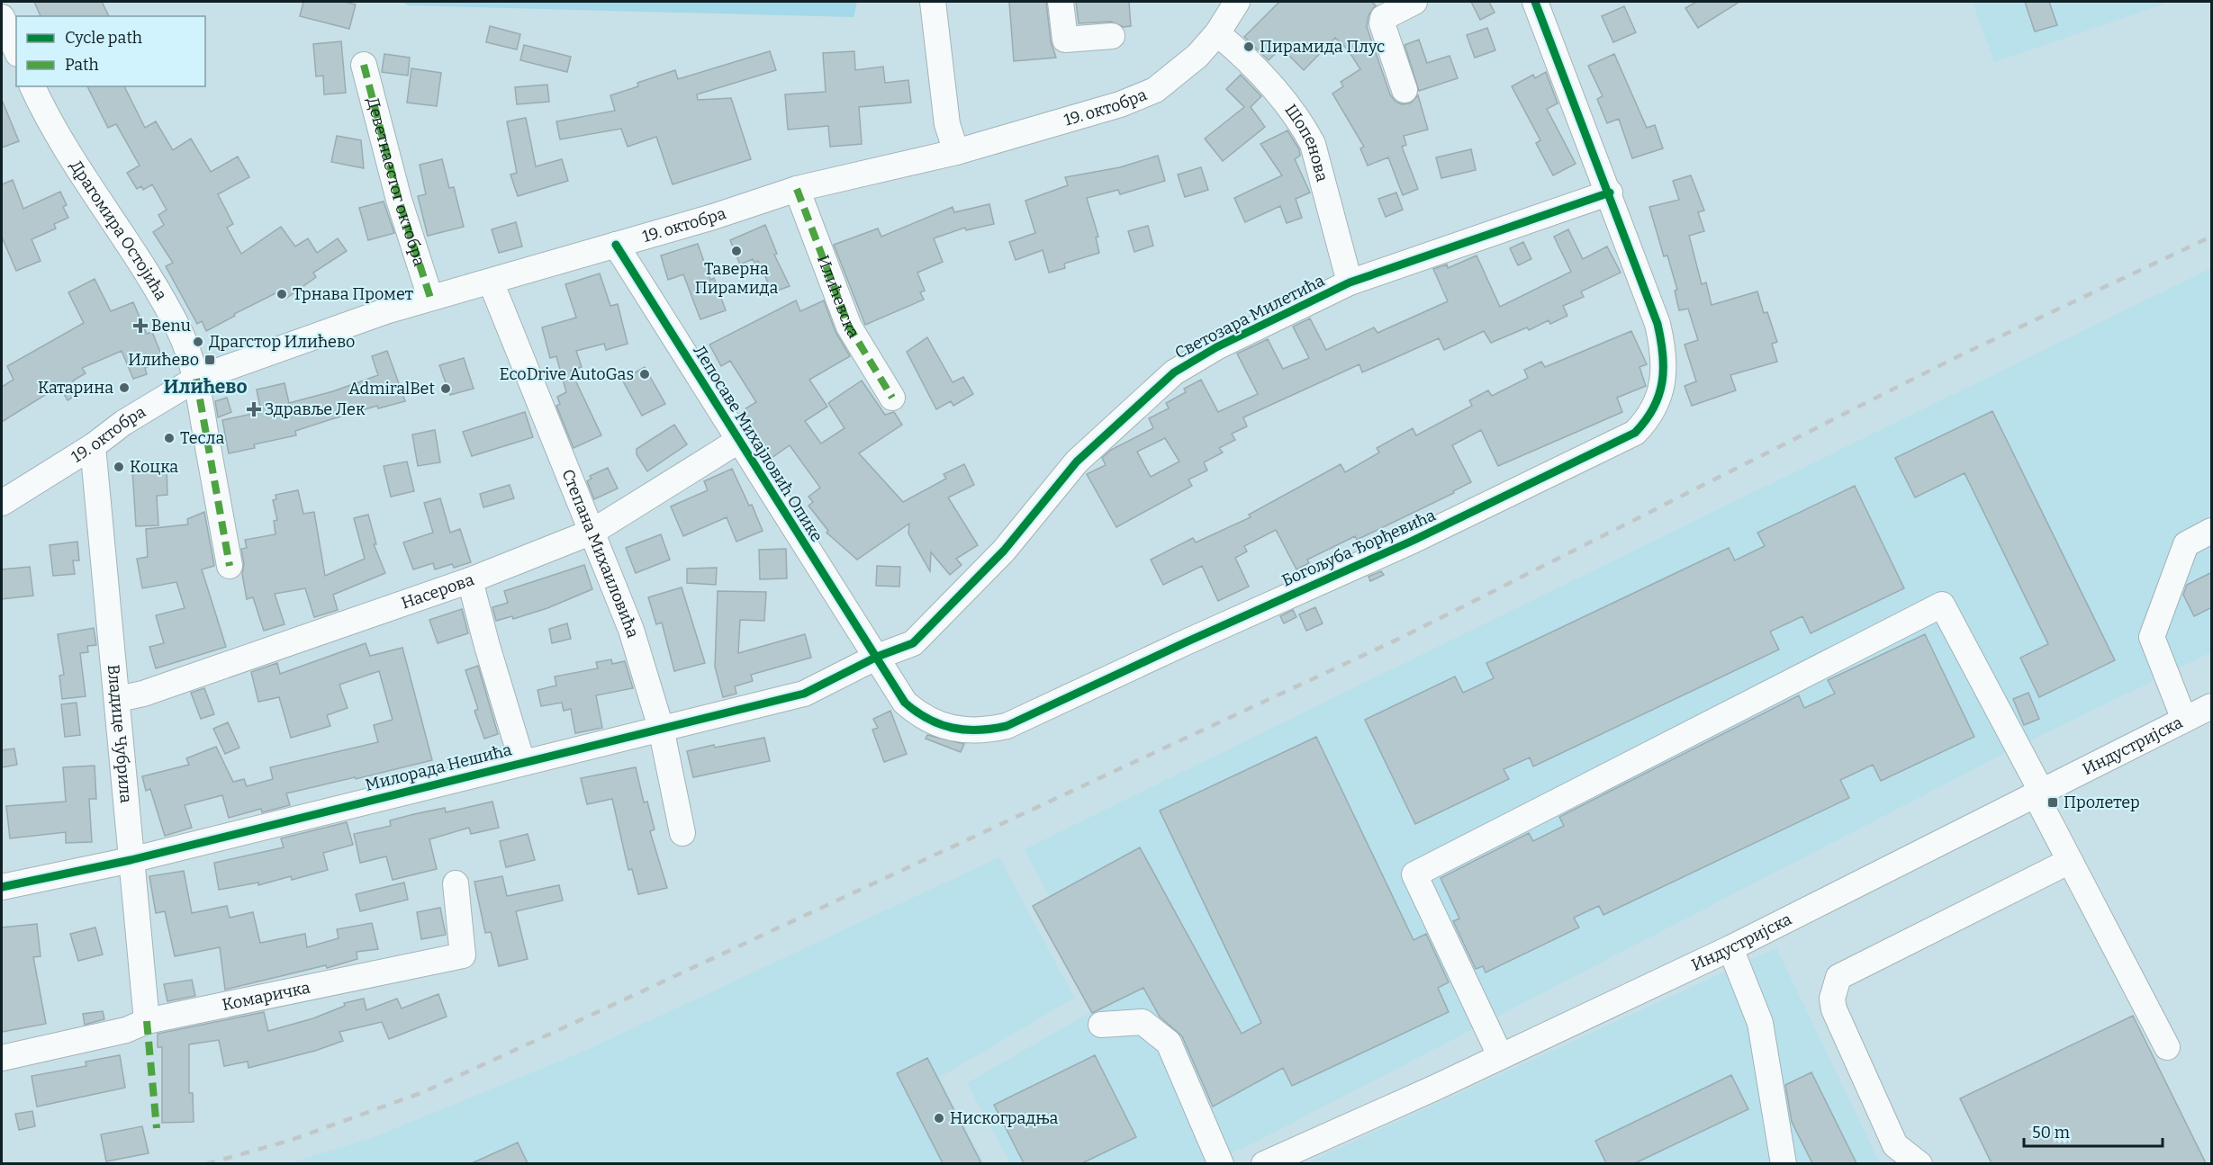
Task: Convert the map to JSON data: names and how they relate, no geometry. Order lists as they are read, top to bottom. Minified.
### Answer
{"streets":{"street":["19. октобра","Шопенова","Деветнаестог октобра","Драгомира Остојића","Илићевска","Светозара Милетића","Лепосаве Михајловић Опике","Богољуба Ђорђевића","Степана Михаиловића","Насерова","Владице Чубрила","Индустријска","Милорада Нешића","Комаричка"]},"crossings":[["19. октобра","Шопенова"],["19. октобра","Деветнаестог октобра"],["19. октобра","Драгомира Остојића"],["19. октобра","Илићевска"],["19. октобра","Лепосаве Михајловић Опике"],["19. октобра","Степана Михаиловића"],["19. октобра","Владице Чубрила"],["Шопенова","Светозара Милетића"],["Светозара Милетића","Лепосаве Михајловић Опике"],["Светозара Милетића","Богољуба Ђорђевића"],["Светозара Милетића","Милорада Нешића"],["Лепосаве Михајловић Опике","Богољуба Ђорђевића"],["Лепосаве Михајловић Опике","Насерова"],["Лепосаве Михајловић Опике","Милорада Нешића"],["Богољуба Ђорђевића","Милорада Нешића"],["Степана Михаиловића","Насерова"],["Степана Михаиловића","Милорада Нешића"],["Насерова","Владице Чубрила"],["Владице Чубрила","Милорада Нешића"],["Владице Чубрила","Комаричка"]],"districts":["Илићево"],"places":{"other":["Пирамида Плус","Таверна Пирамида","Трнава Промет","Драгстор Илићево","EcoDrive AutoGas","Катарина","AdmiralBet","Тесла","Коцка","Нискоградња"],"health":["Benu","Здравље Лек"],"transit":["Илићево","Пролетер"]},"legend":["Cycle path","Path"],"scale_bar":"50 m"}
